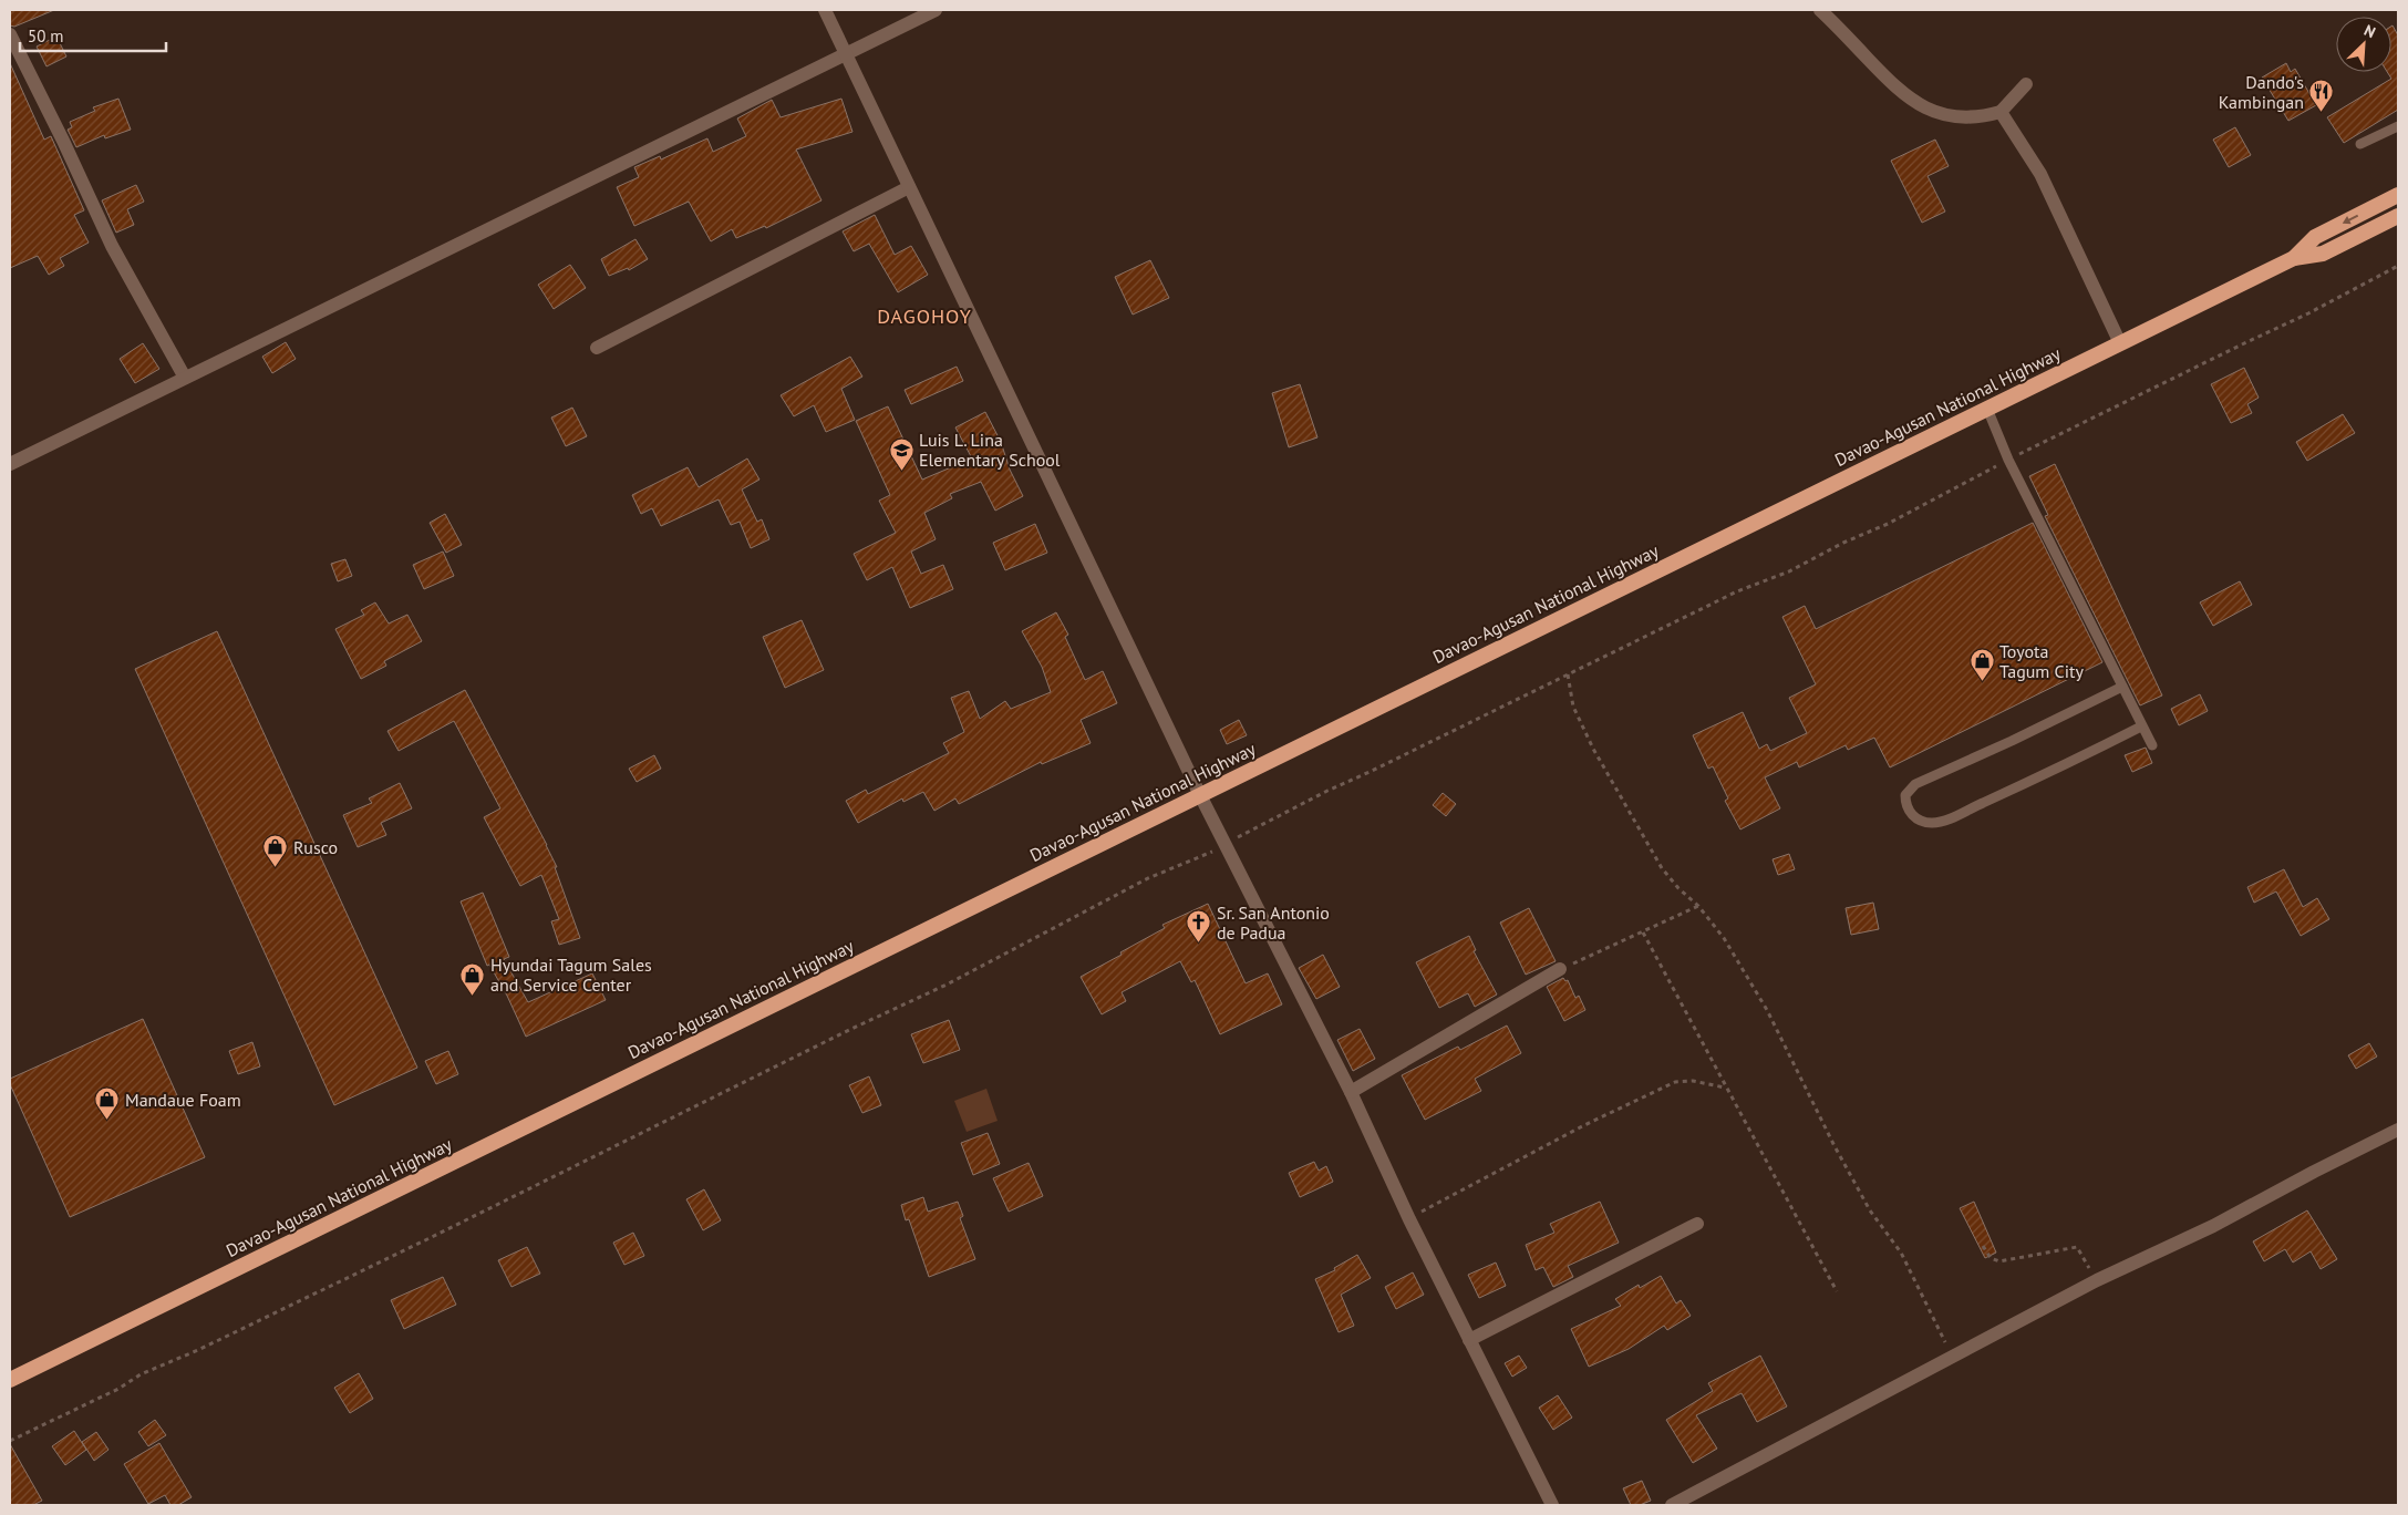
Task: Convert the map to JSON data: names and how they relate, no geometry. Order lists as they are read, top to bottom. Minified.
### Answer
{"streets":{"highway":["Davao-Agusan National Highway"]},"districts":["DAGOHOY"],"places":{"restaurant":["Dando's Kambingan"],"school or university":["Luis L. Lina Elementary School"],"shop":["Toyota Tagum City","Rusco","Hyundai Tagum Sales and Service Center","Mandaue Foam"],"church":["Sr. San Antonio de Padua"]},"scale_bar":"50 m","north":"top right"}
